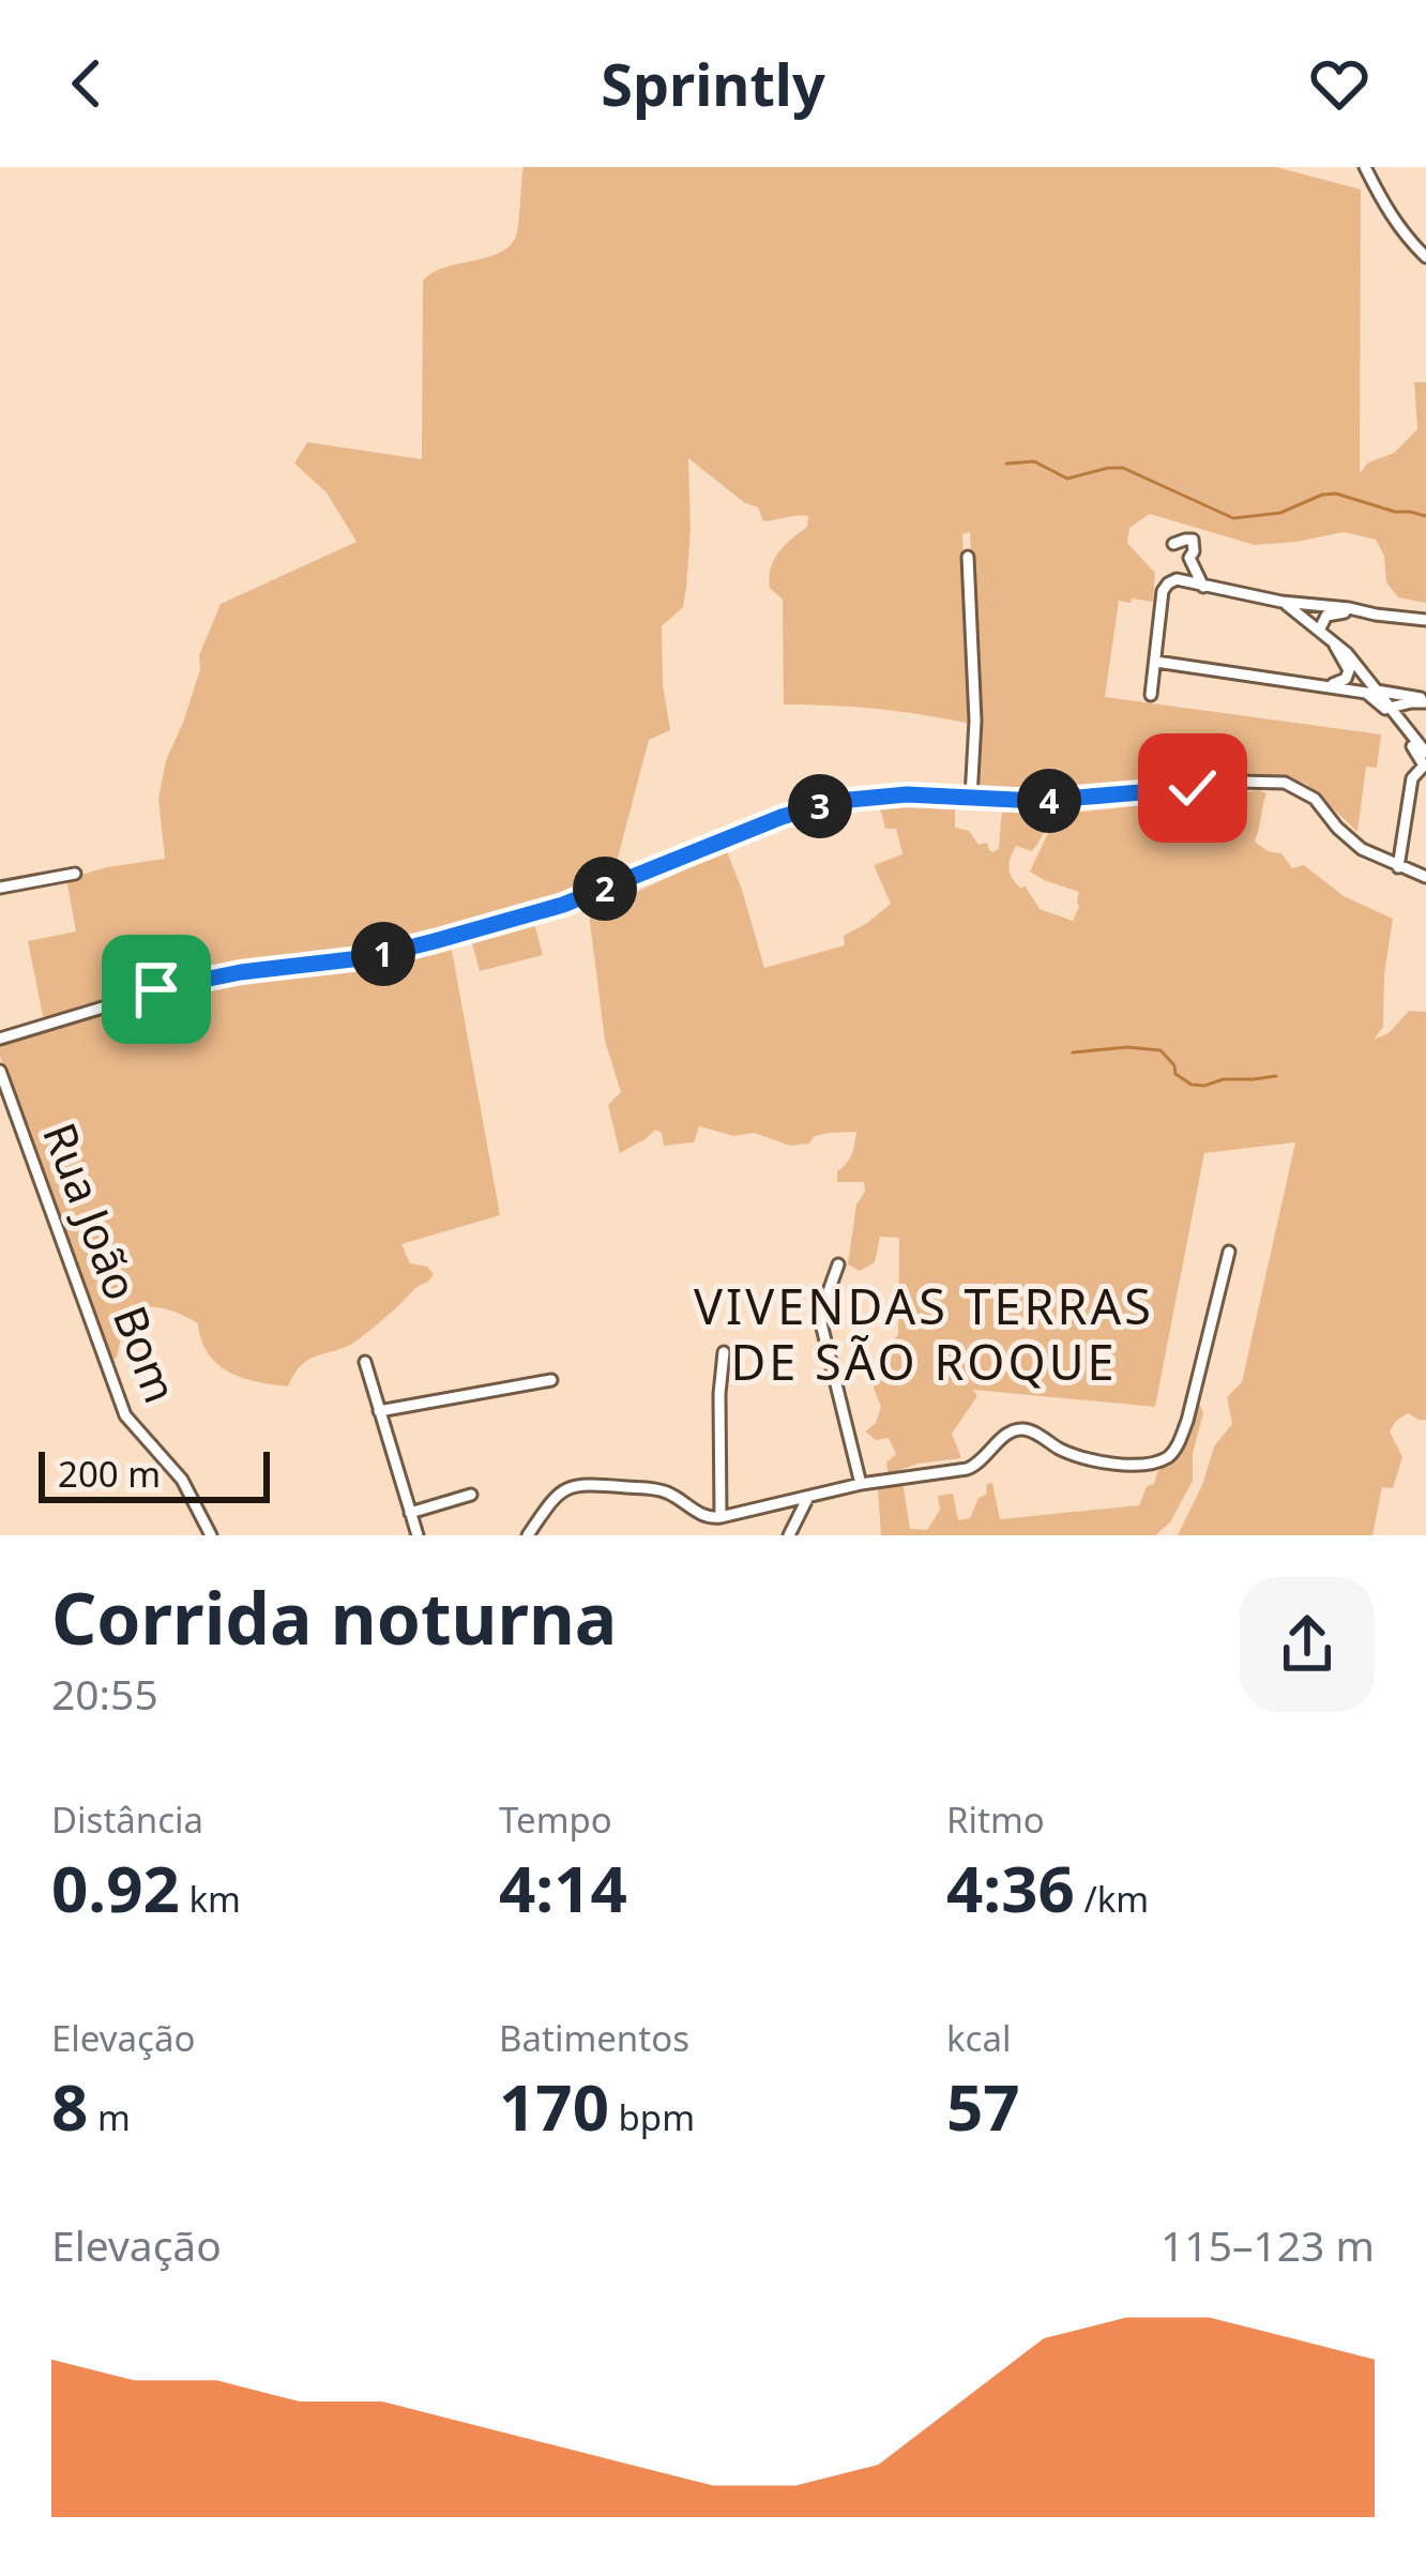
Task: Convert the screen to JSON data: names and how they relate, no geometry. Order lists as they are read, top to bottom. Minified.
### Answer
{"streets":{"street":["Rua João Bom"]},"districts":["VIVENDAS TERRAS DE SÃO ROQUE"],"scale_bar":"200 m","page":{"header":"Sprintly","pins":["4","3","2","1"],"scale":"200 m","heading":["Corrida noturna","20:55"],"stats":[["Distância","0.92 km"],["Tempo","4:14"],["Ritmo","4:36 /km"],["Elevação","8 m"],["Batimentos","170 bpm"],["kcal","57"]],"chart":["Elevação","115–123 m"]}}
